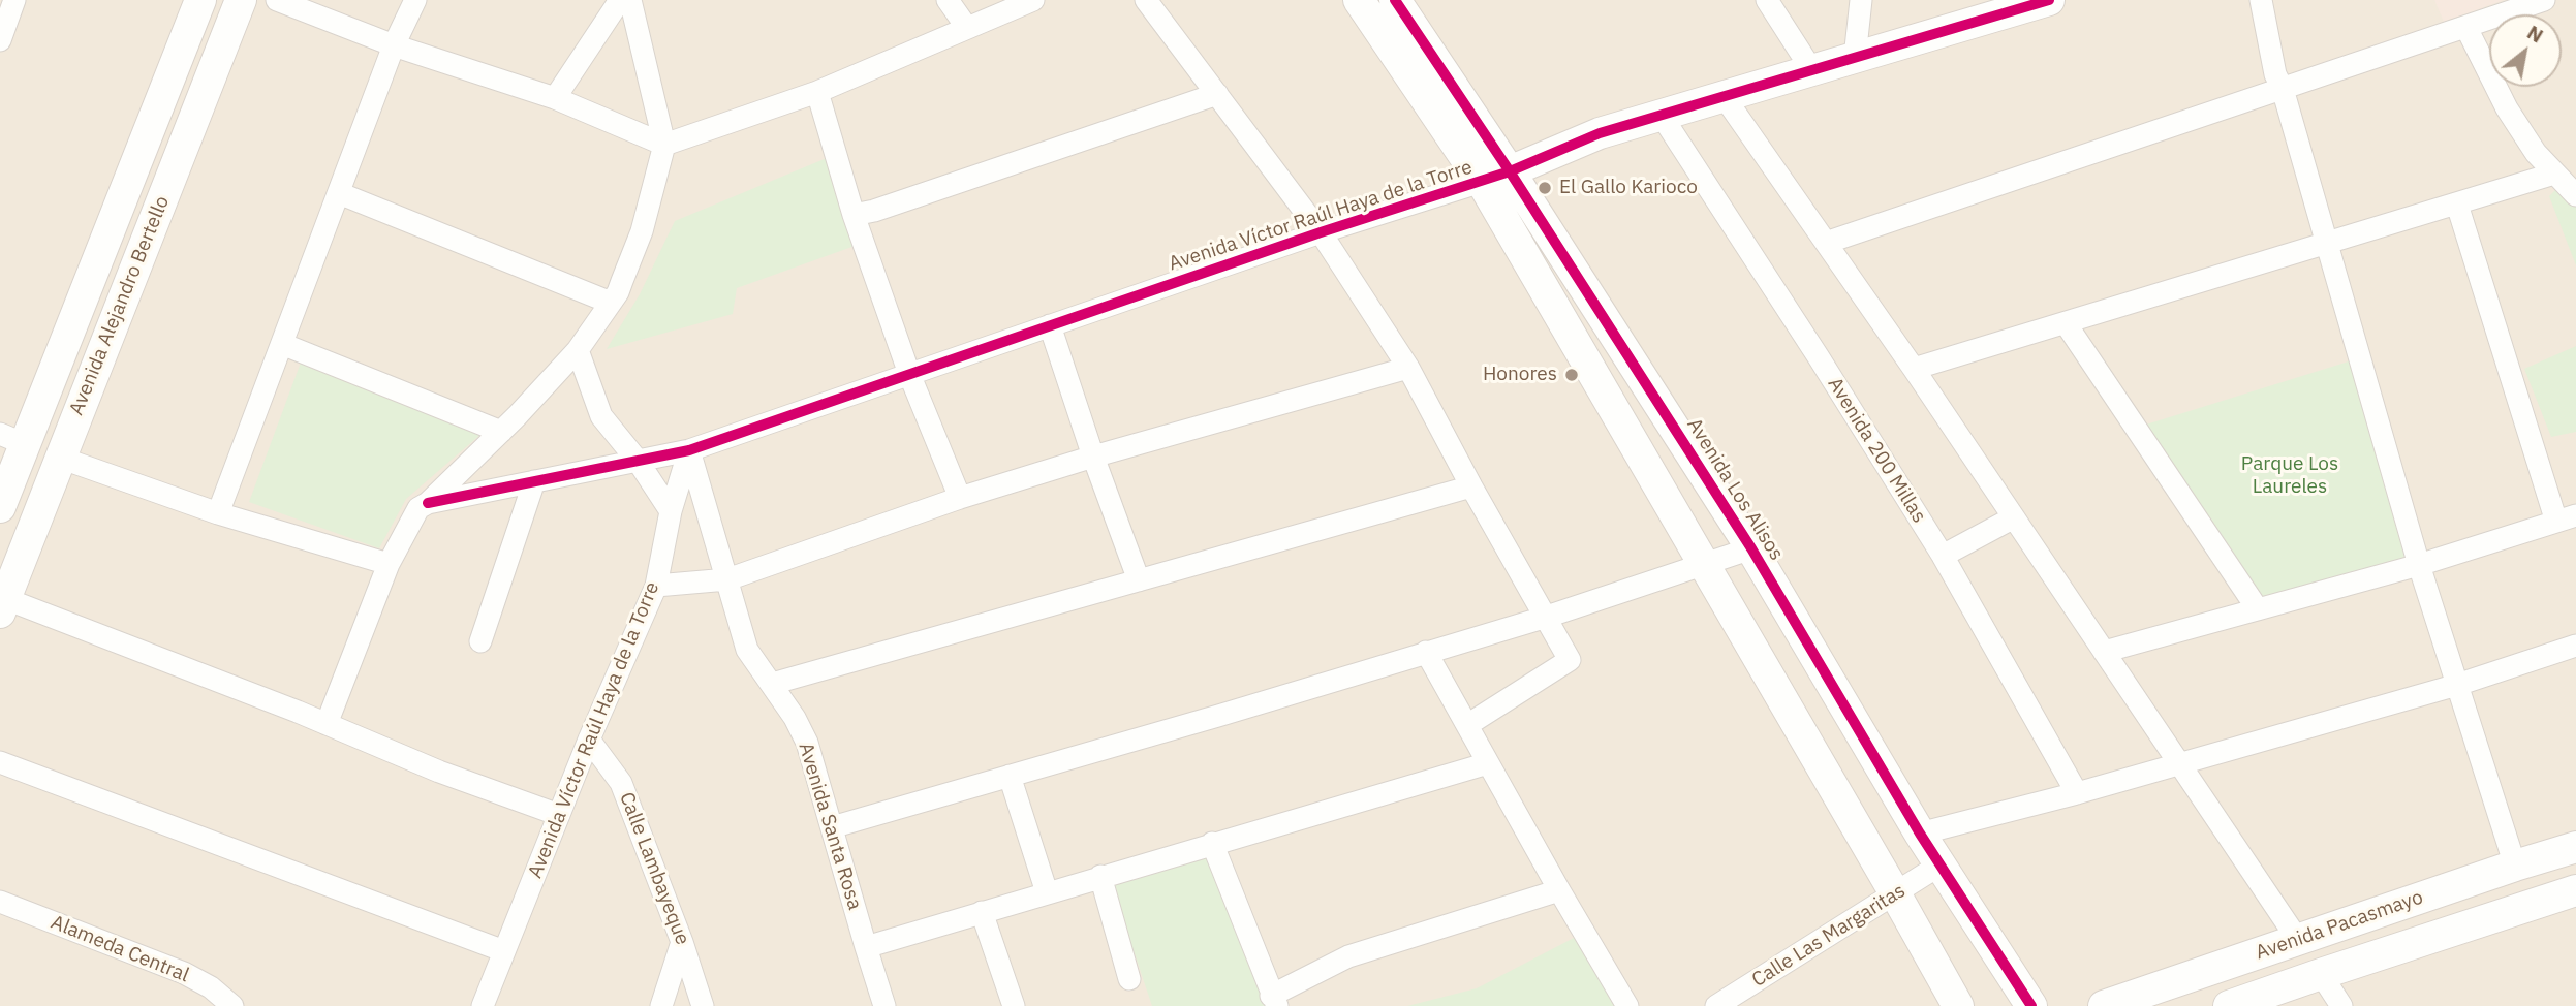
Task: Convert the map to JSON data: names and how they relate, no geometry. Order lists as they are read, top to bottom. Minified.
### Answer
{"streets":{"street":["Avenida Víctor Raúl Haya de la Torre","Avenida Alejandro Bertello","Avenida 200 Millas","Avenida Los Alisos","Avenida Santa Rosa","Calle Lambayeque","Avenida Pacasmayo","Calle Las Margaritas","Alameda Central"]},"crossings":[["Avenida Víctor Raúl Haya de la Torre","Avenida 200 Millas"],["Avenida Víctor Raúl Haya de la Torre","Avenida Los Alisos"],["Avenida Víctor Raúl Haya de la Torre","Avenida Santa Rosa"],["Avenida Víctor Raúl Haya de la Torre","Calle Lambayeque"],["Avenida Los Alisos","Calle Las Margaritas"]],"parks":["Parque Los Laureles"],"places":["El Gallo Karioco","Honores"],"north":"top right"}
